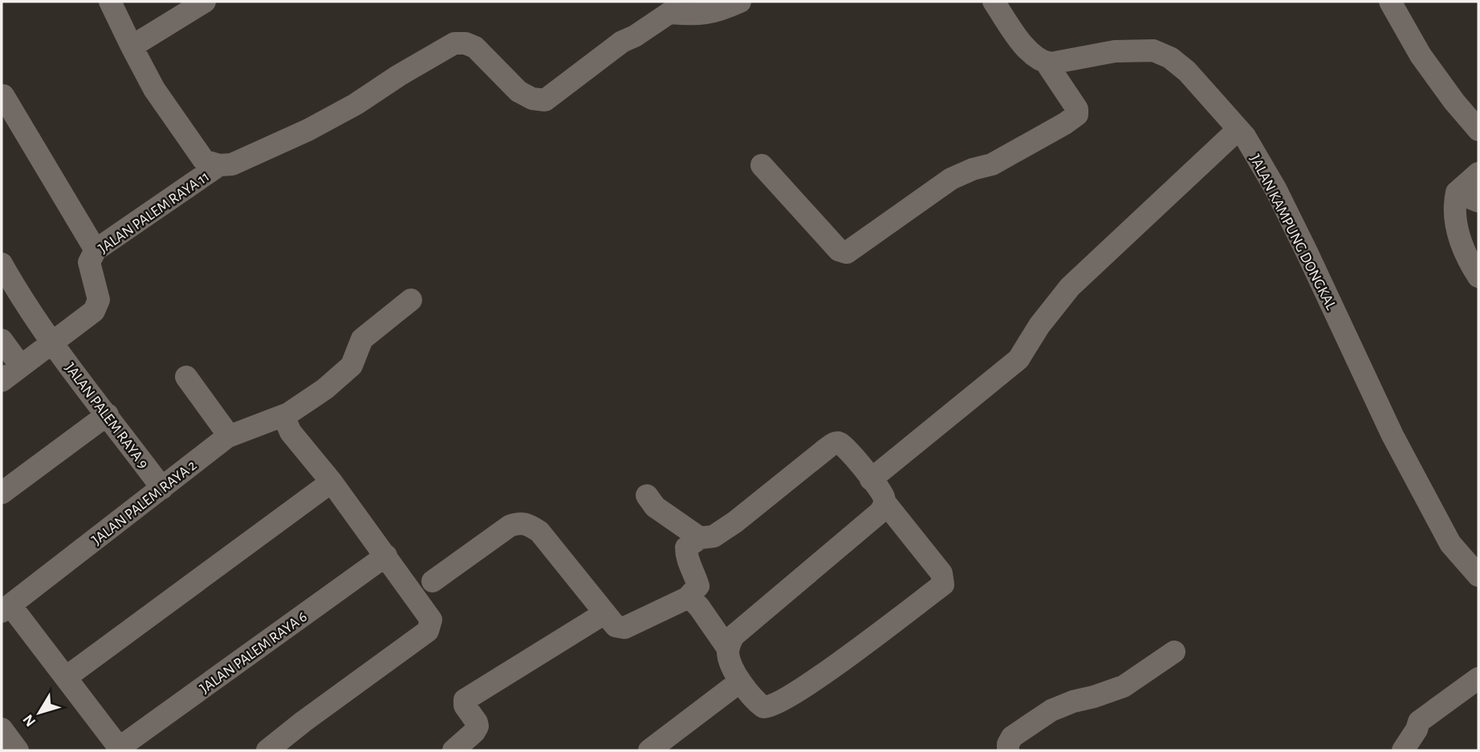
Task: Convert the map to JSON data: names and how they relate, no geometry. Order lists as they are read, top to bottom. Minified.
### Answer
{"streets":{"street":["JALAN PALEM RAYA 11","JALAN KAMPUNG DONGKAL","JALAN PALEM RAYA 9","JALAN PALEM RAYA 2","JALAN PALEM RAYA 6"]},"crossings":[["JALAN PALEM RAYA 11","JALAN PALEM RAYA 9"],["JALAN PALEM RAYA 9","JALAN PALEM RAYA 2"]],"north":"bottom left"}
